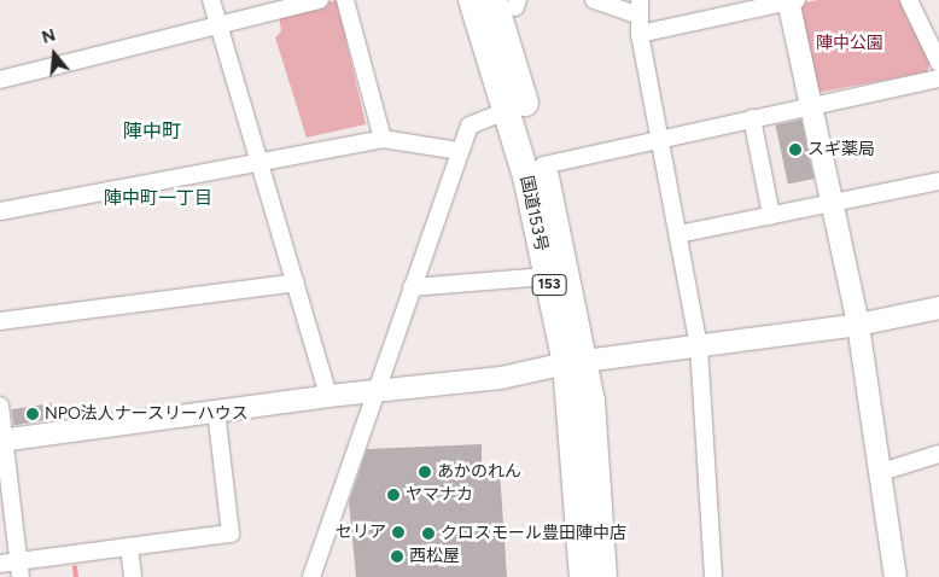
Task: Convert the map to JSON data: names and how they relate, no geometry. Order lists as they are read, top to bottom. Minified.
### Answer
{"streets":{"highway":["国道153号","153"]},"districts":["陣中町","陣中町一丁目"],"parks":["陣中公園"],"places":["スギ薬局","NPO法人ナースリーハウス","あかのれん","ヤマナカ","セリア","クロスモール豊田陣中店","西松屋"],"north":"top"}
